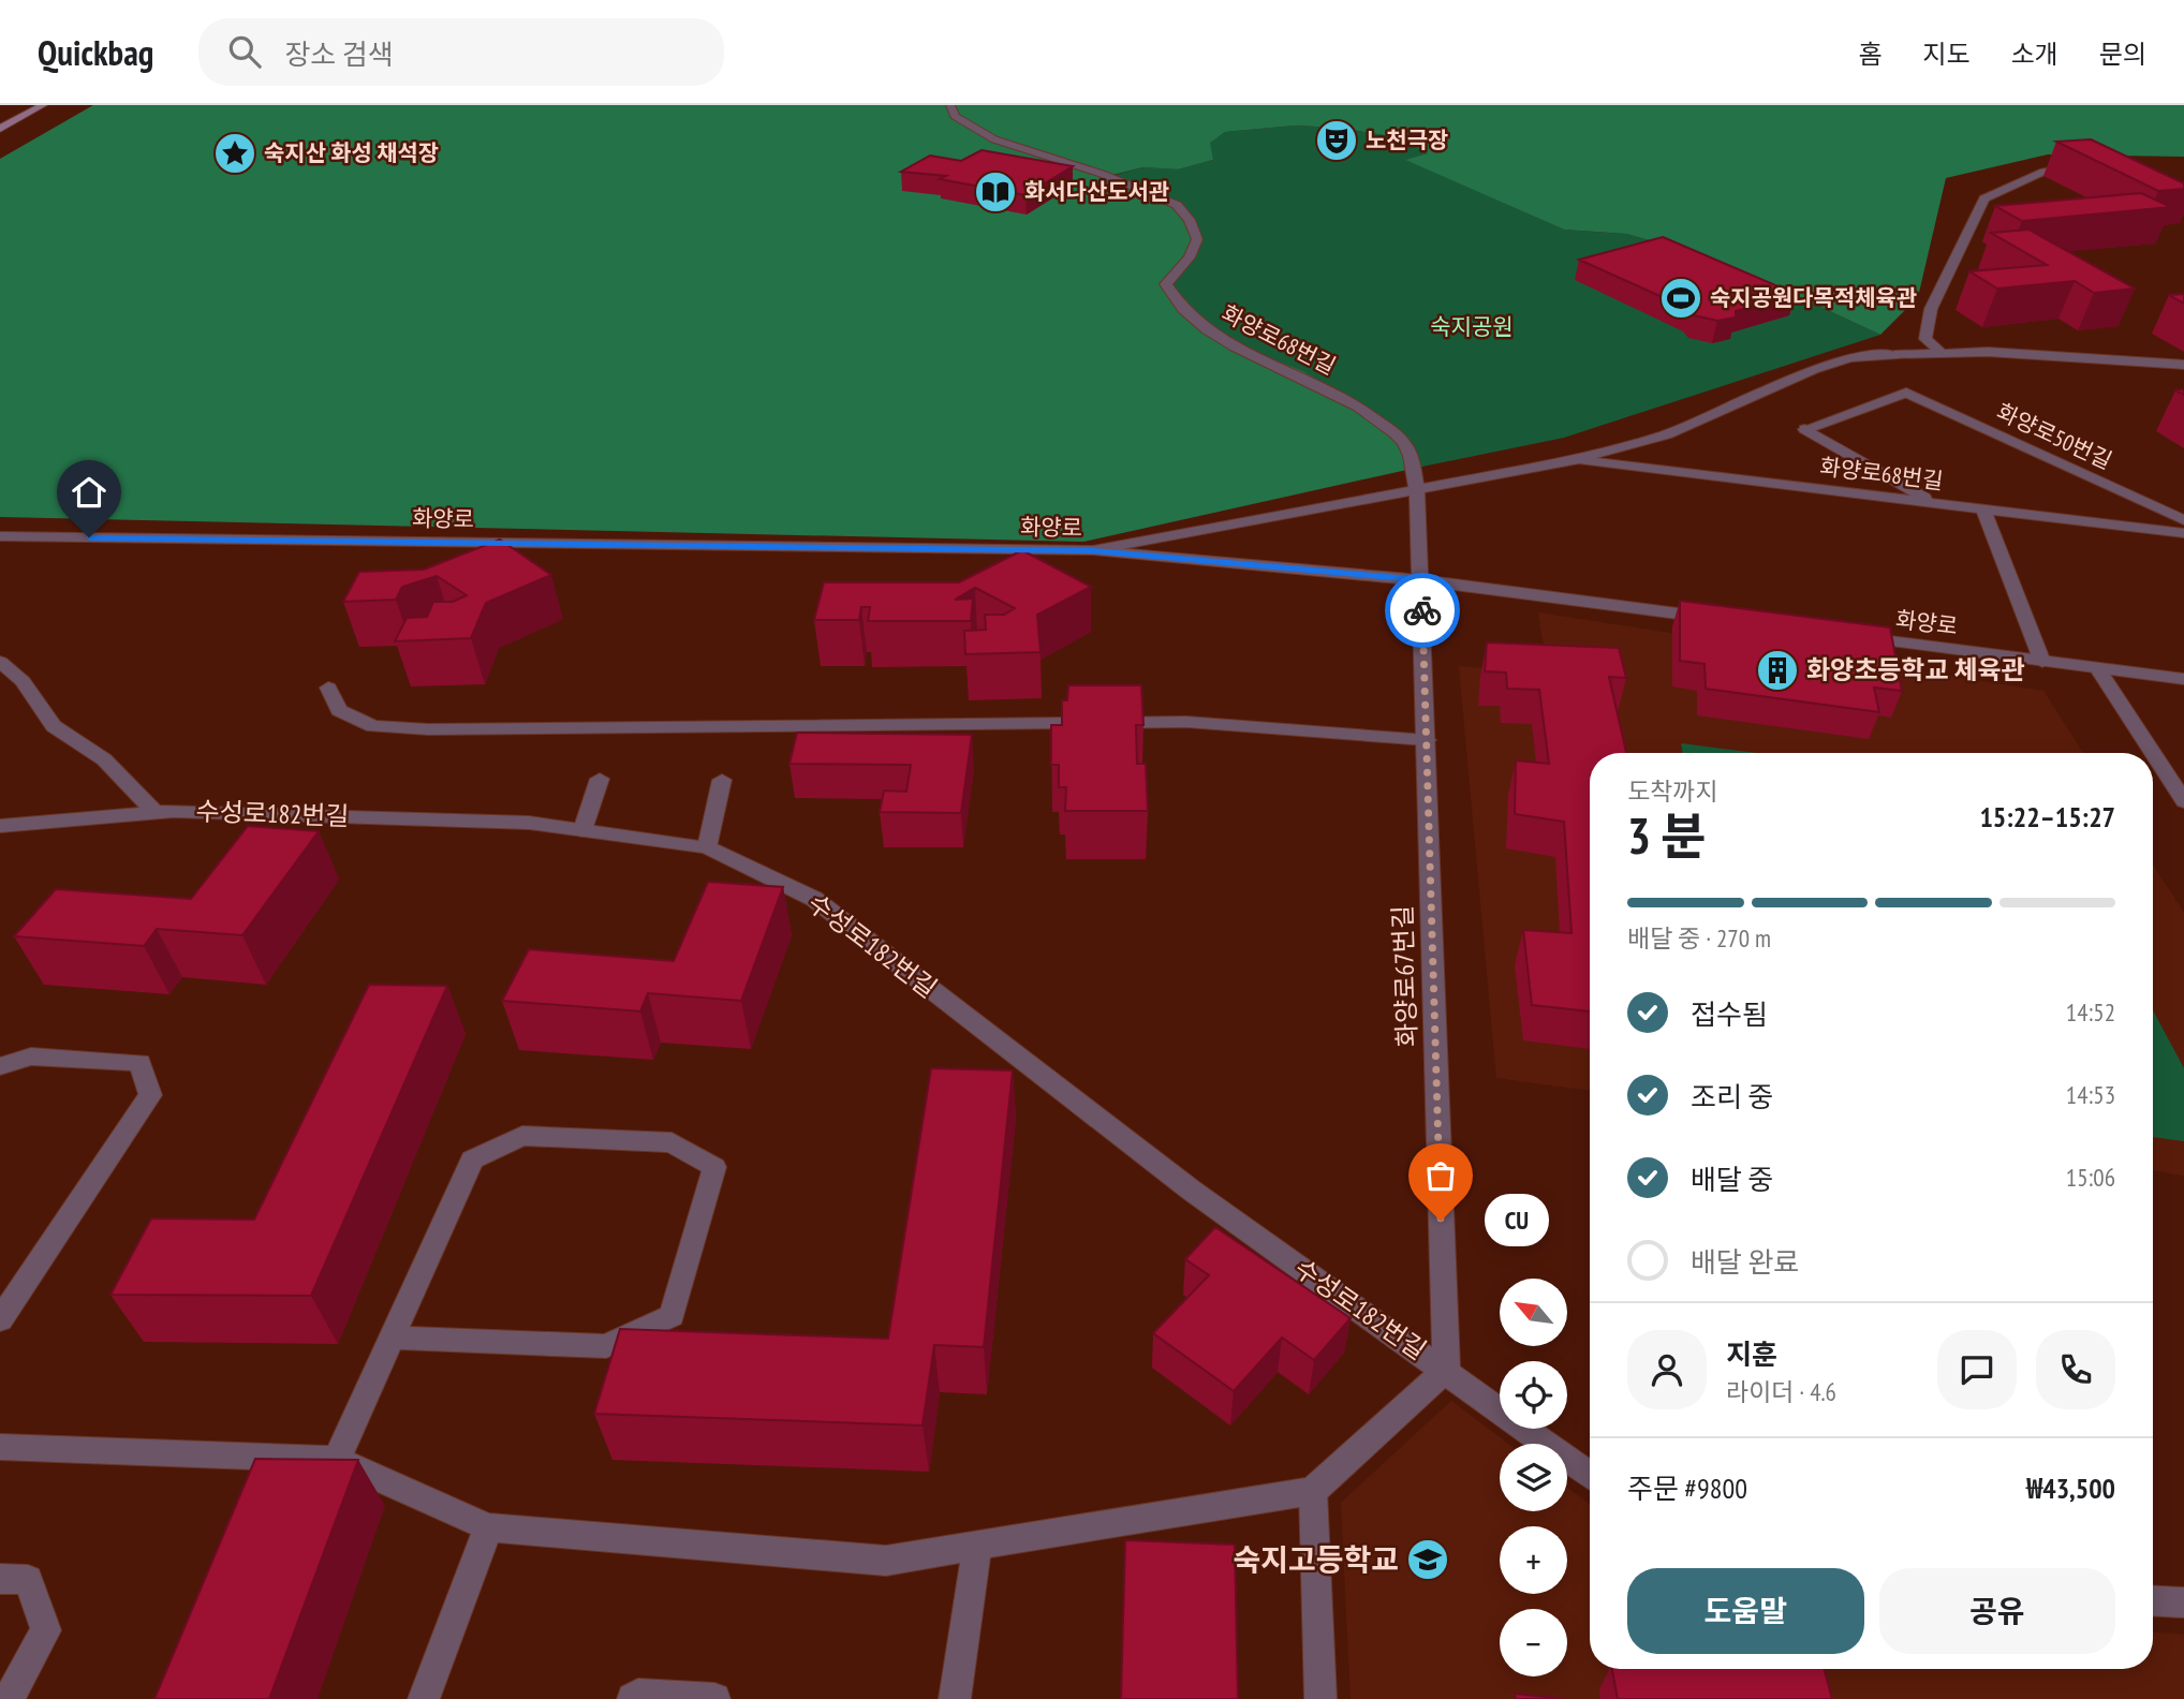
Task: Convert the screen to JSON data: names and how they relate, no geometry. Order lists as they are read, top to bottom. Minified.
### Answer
{"streets":{"street":["화양로68번길","화양로50번길","화양로","수성로182번길","화양로67번길"]},"crossings":[["화양로68번길","화양로50번길"],["화양로68번길","화양로"],["화양로68번길","화양로67번길"],["화양로","화양로67번길"],["수성로182번길","화양로67번길"]],"parks":["숙지공원"],"places":{"theatre":["노천극장"],"place":["숙지산 화성 채석장"],"library":["화서다산도서관"],"sports":["숙지공원다목적체육관"],"building":["화양초등학교 체육관"],"other":["CU"],"school or university":["숙지고등학교"]},"north":"top left","page":{"header":"Quickbag","search":"장소 검색","nav":["홈","지도","소개","문의"],"heading":["3 분","도착까지","15:22–15:27"],"panel":["지훈","라이더 · 4.6","주문 #9800","₩43,500"],"bar":"배달 중 · 270 m","list":[["접수됨","14:52"],["조리 중","14:53"],["배달 중","15:06"],"배달 완료"],"bubble":"CU","map_buttons":["+","−"],"buttons":["도움말","공유"]}}
